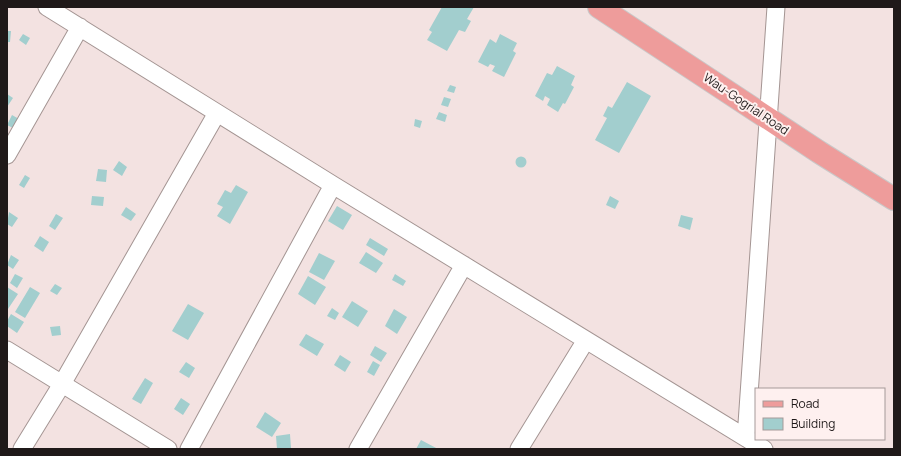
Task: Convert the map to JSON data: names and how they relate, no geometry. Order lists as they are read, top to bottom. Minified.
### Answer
{"streets":{"main road":["Wau-Gogrial Road"]},"legend":["Road","Building"]}
